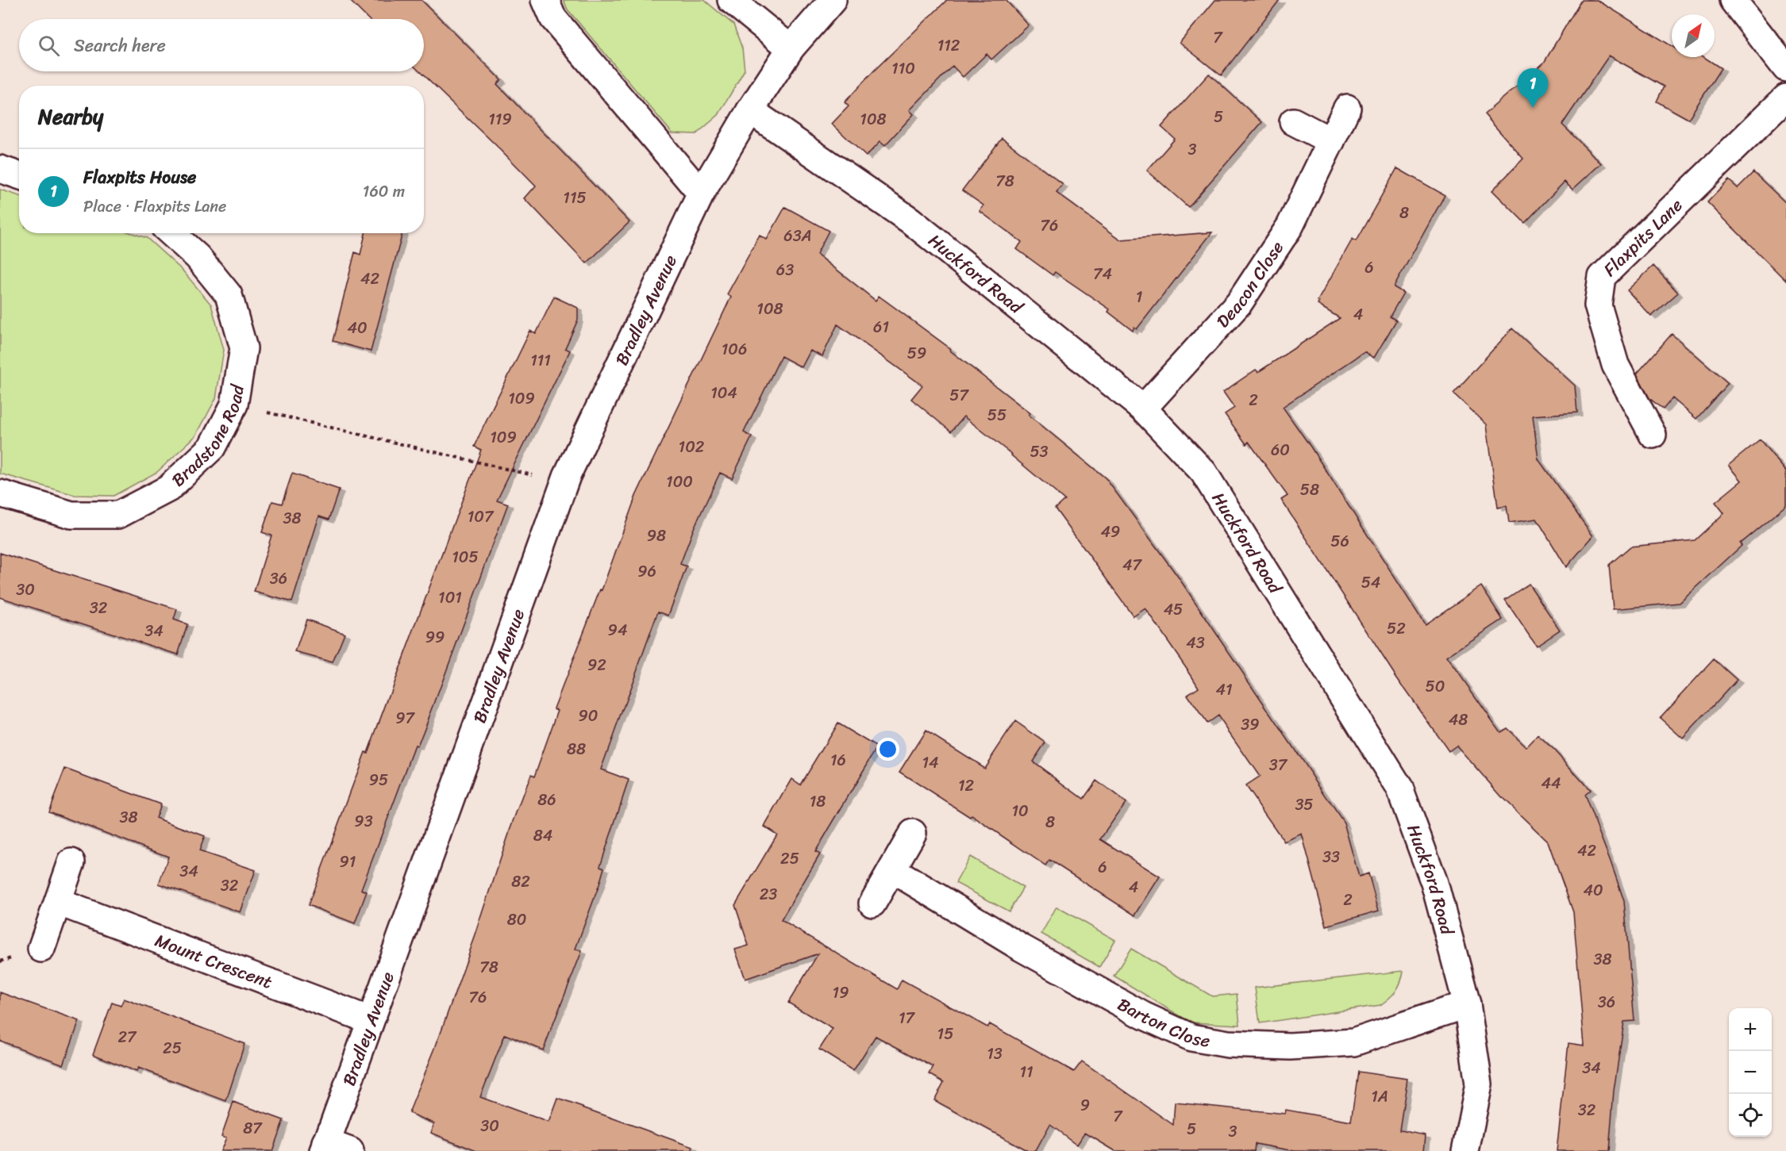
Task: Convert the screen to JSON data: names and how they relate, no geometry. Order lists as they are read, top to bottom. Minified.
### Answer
{"streets":{"street":["Flaxpits Lane","Huckford Road","Deacon Close","Bradley Avenue","Bradstone Road","Mount Crescent","Barton Close"]},"crossings":[["Huckford Road","Deacon Close"],["Huckford Road","Bradley Avenue"],["Huckford Road","Barton Close"],["Bradley Avenue","Mount Crescent"]],"house_numbers":["7","112","110","5","119","108","3","78","115","8","76","63A","6","63","74","42","1","108","4","61","40","106","59","111","104","57","109","2","55","109","102","60","53","100","58","107","38","49","98","56","105","47","96","36","54","30","101","32","45","52","94","34","99","43","92","50","41","90","97","48","39","88","16","14","37","95","44","12","86","18","35","10","38","93","8","84","42","33","25","91","6","34","82","32","4","40","23","2","80","38","78","19","76","36","17","15","27","25","13","34","11","1A","9","32","7","30","87","5","3"],"north":"top right","page":{"search":"Search here","pins":"1","heading":"Nearby","list":[{"mark":"1","name":"Flaxpits House","note":"Place · Flaxpits Lane","value":"160 m"}],"map_buttons":["+","−"]}}
